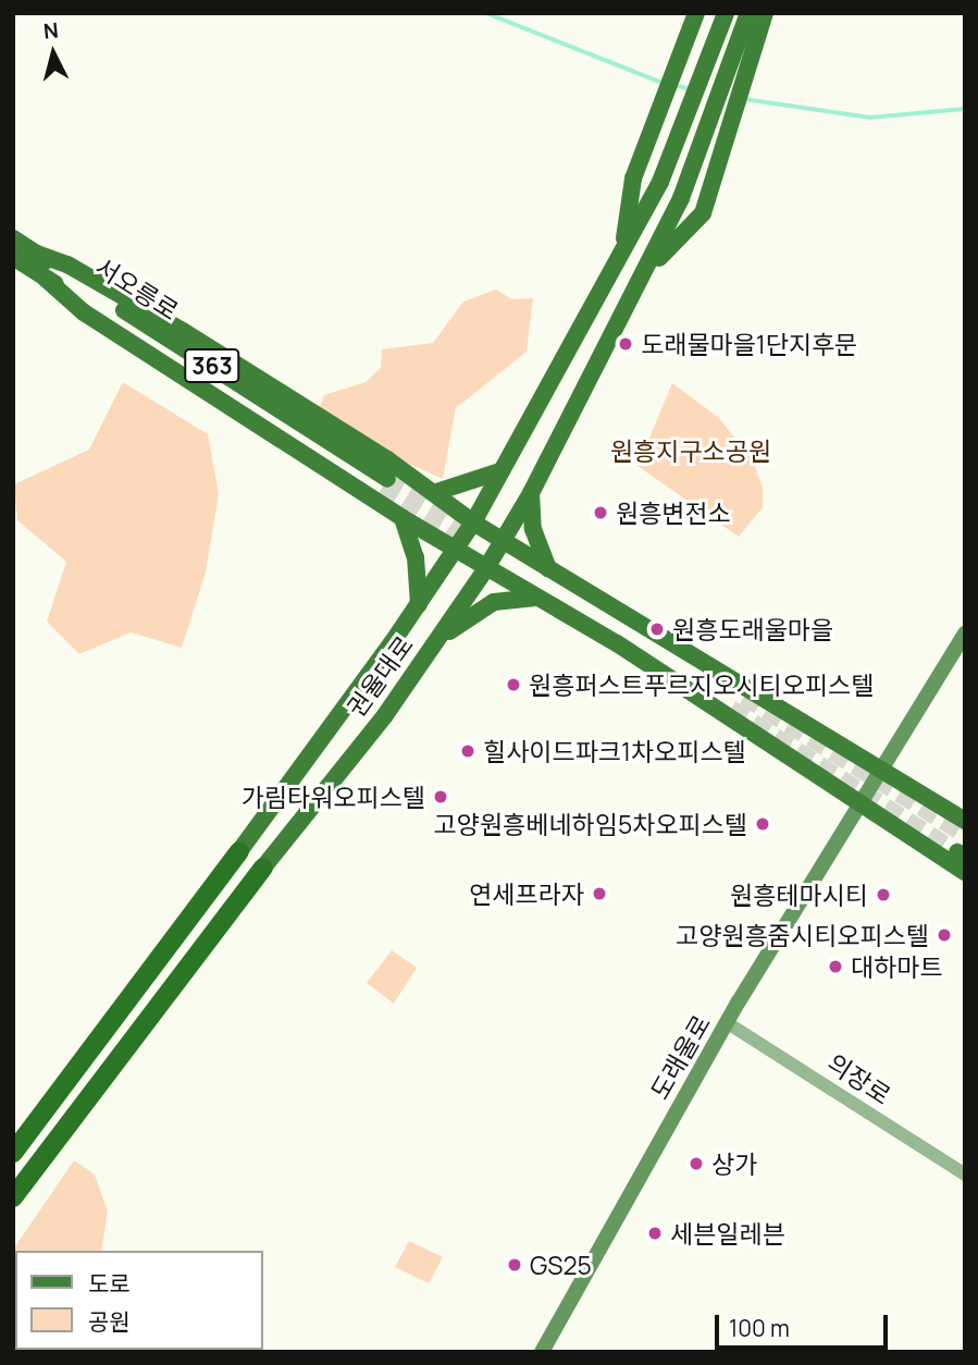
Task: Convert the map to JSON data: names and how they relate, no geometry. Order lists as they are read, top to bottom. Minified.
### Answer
{"streets":{"highway":["권율대로"],"main road":["서오릉로","363","도래울로"],"street":["의장로"]},"crossings":[["도래울로","의장로"]],"parks":["원흥지구소공원"],"places":["도래물마을1단지후문","원흥변전소","원흥도래울마을","원흥퍼스트푸르지오시티오피스텔","힐사이드파크1차오피스텔","가림타워오피스텔","고양원흥베네하임5차오피스텔","연세프라자","원흥테마시티","고양원흥줌시티오피스텔","대하마트","상가","세븐일레븐","GS25"],"legend":["도로","공원"],"scale_bar":"100 m","north":"top"}
